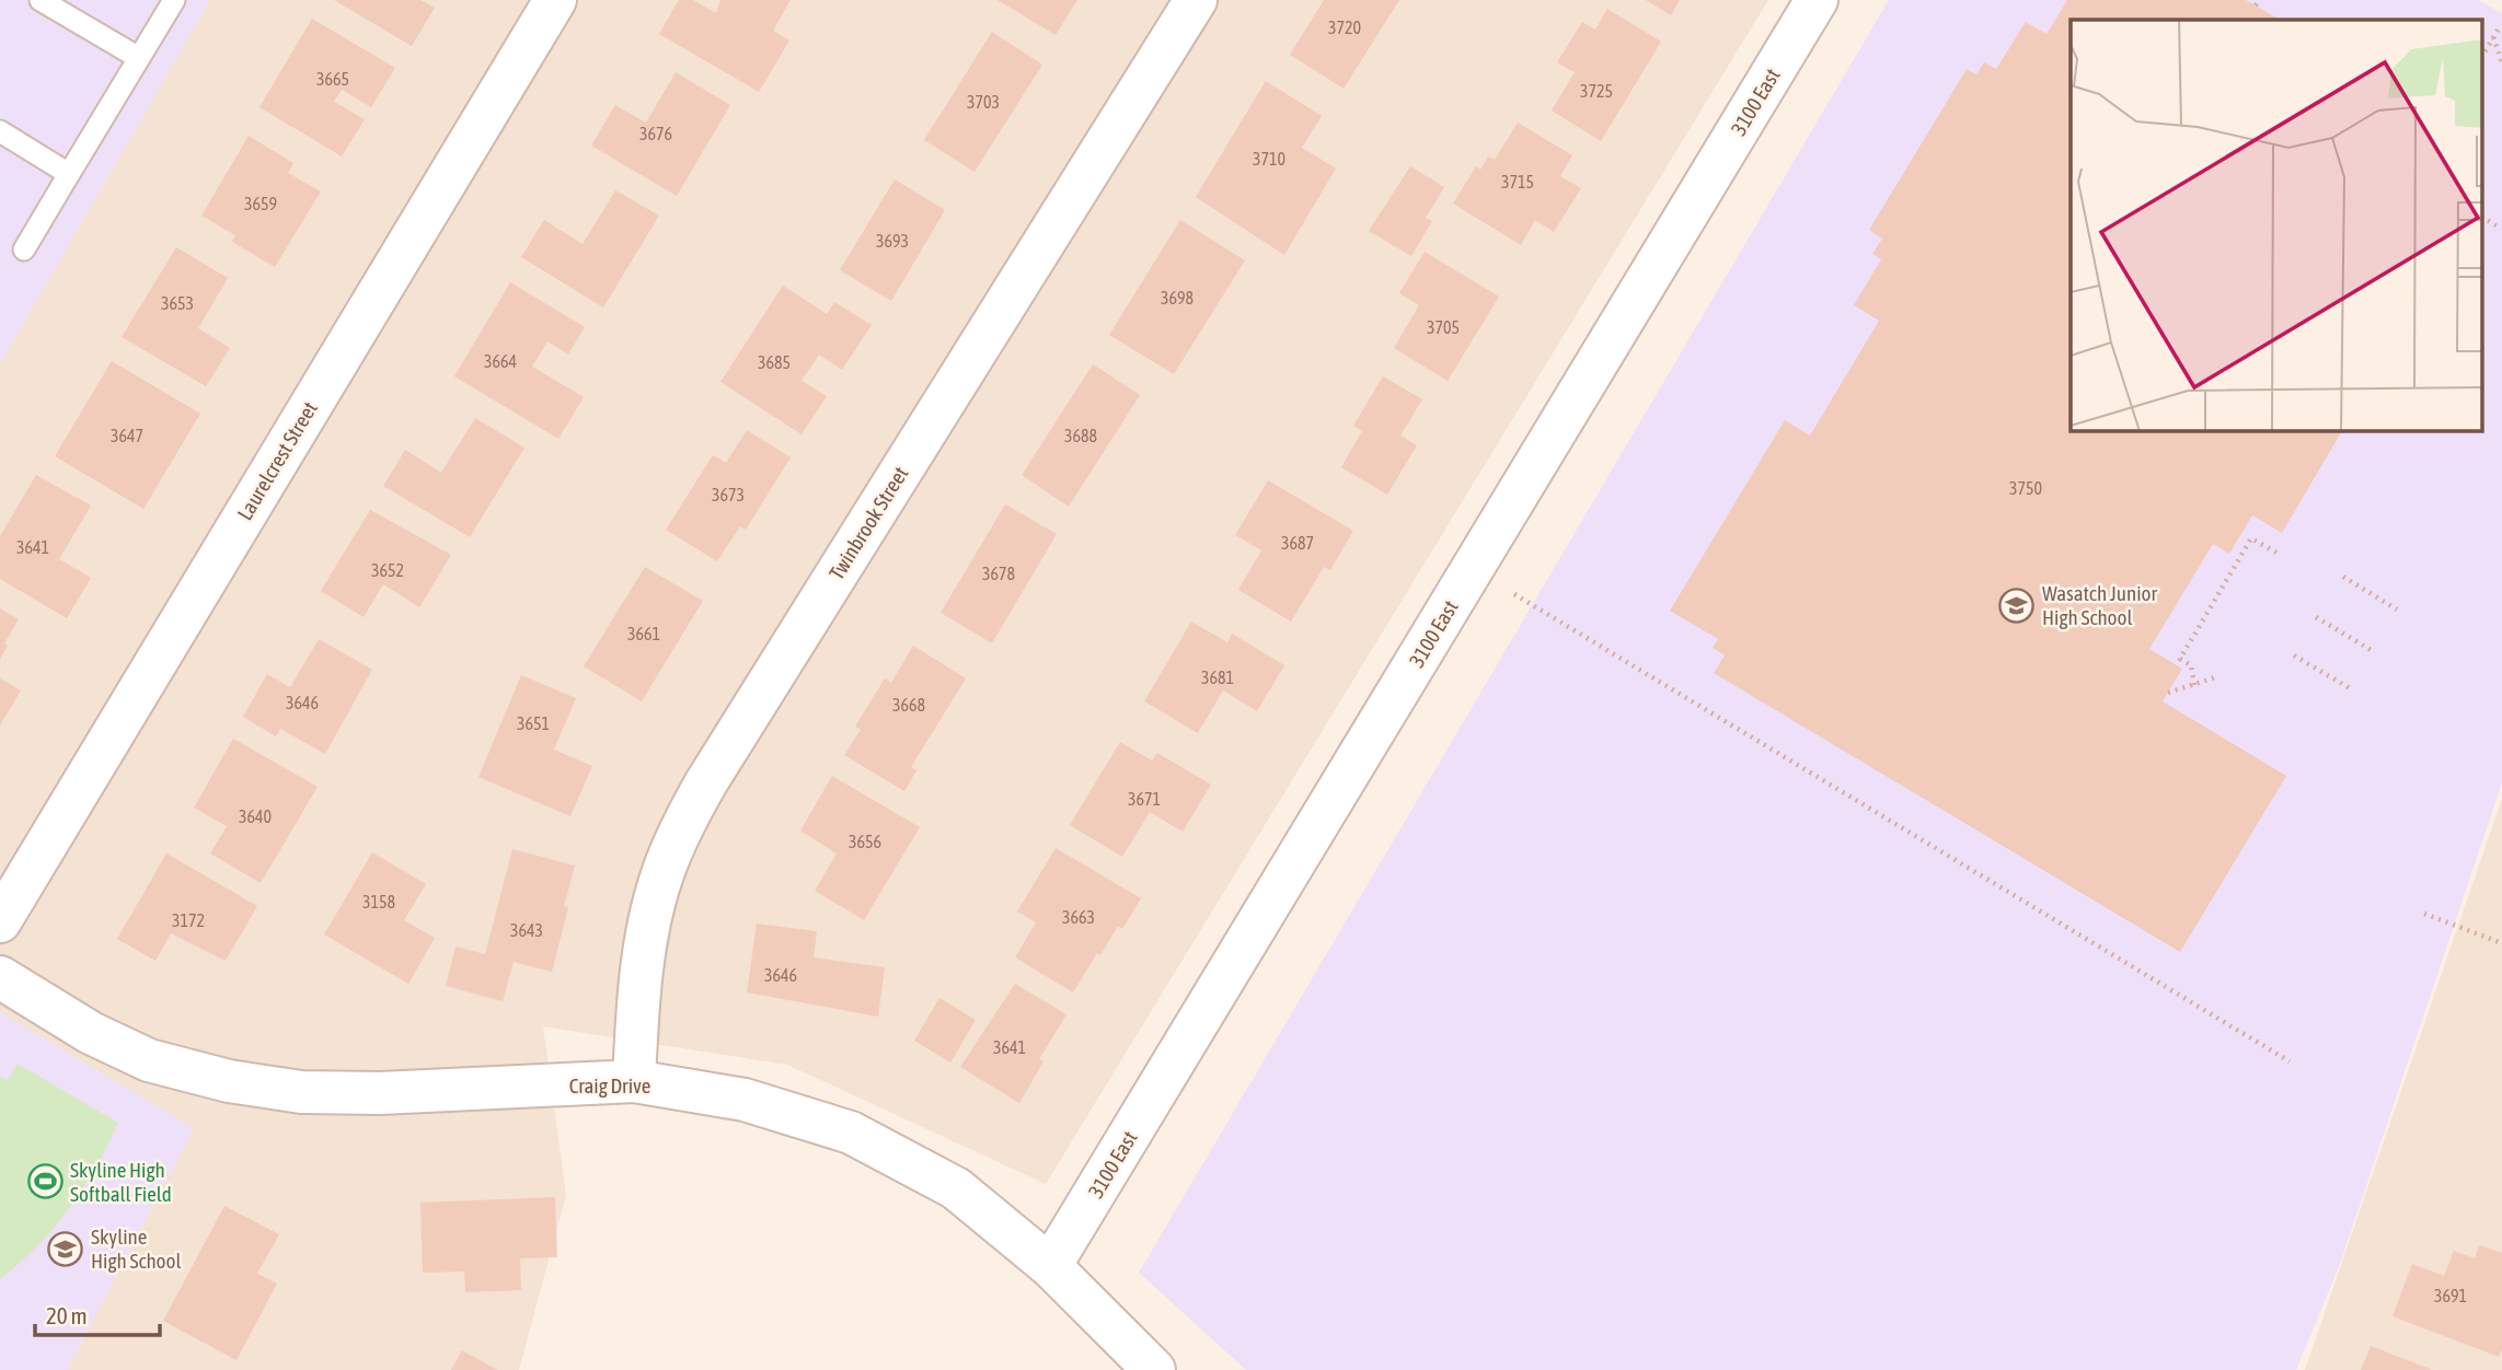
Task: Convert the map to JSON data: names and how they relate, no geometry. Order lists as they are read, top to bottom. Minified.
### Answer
{"streets":{"street":["3100 East","Laurelcrest Street","Twinbrook Street","Craig Drive"]},"crossings":[["3100 East","Craig Drive"],["Twinbrook Street","Craig Drive"]],"places":{"school or university":["Wasatch Junior High School","Skyline High School"],"sports":["Skyline High Softball Field"]},"house_numbers":["3720","3665","3725","3703","3676","3710","3715","3659","3693","3698","3653","3705","3664","3685","3647","3688","3750","3673","3687","3641","3652","3678","3661","3681","3646","3668","3651","3671","3640","3656","3158","3663","3172","3643","3646","3641","3691"],"scale_bar":"20 m"}
